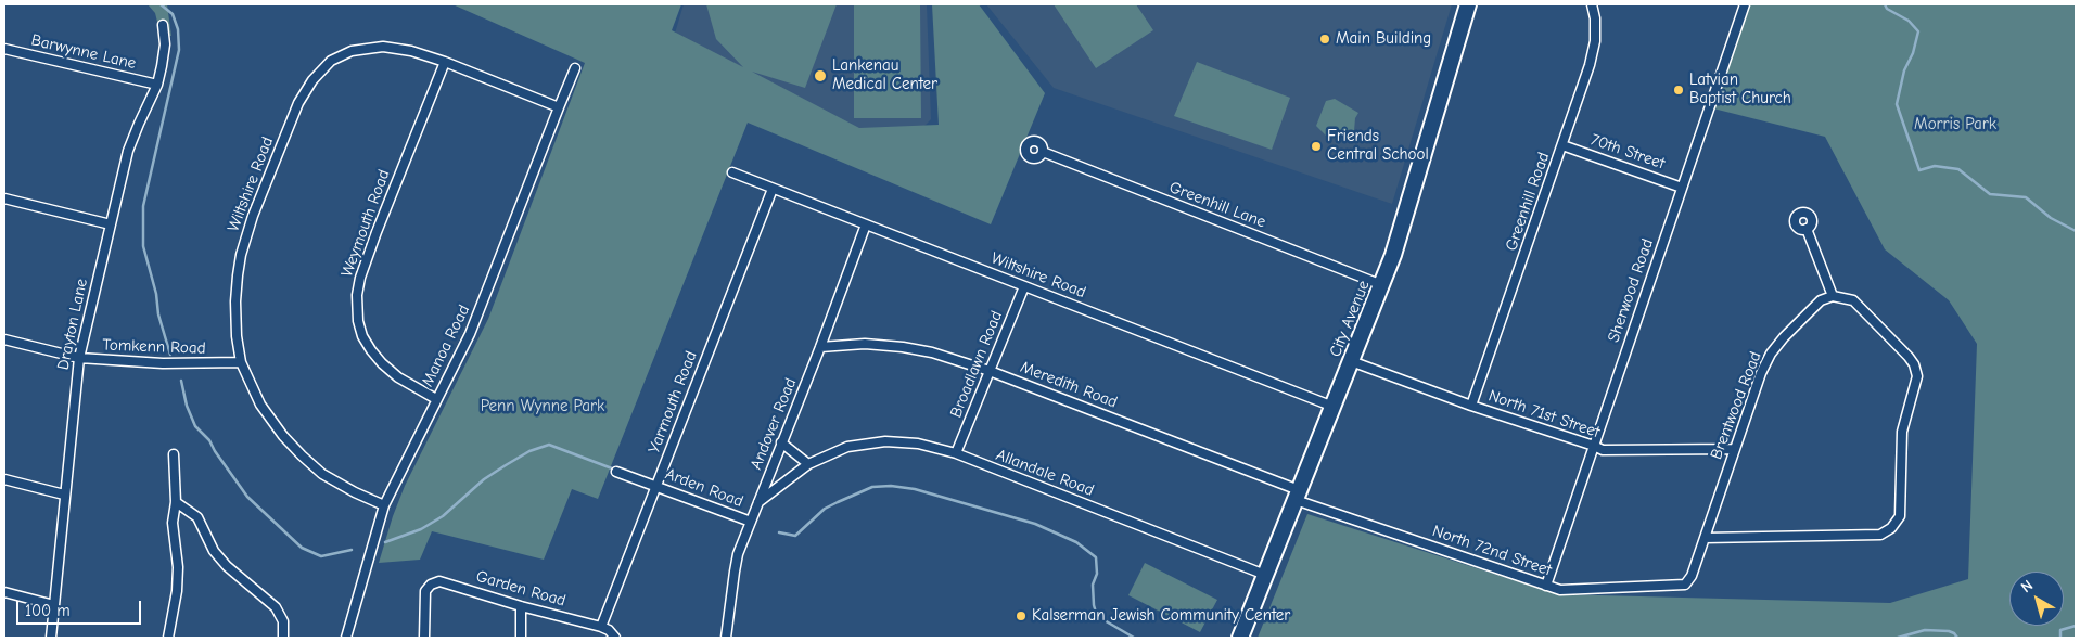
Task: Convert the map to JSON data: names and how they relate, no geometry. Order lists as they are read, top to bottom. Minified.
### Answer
{"streets":{"highway":["City Avenue"],"street":["Barwynne Lane","70th Street","Wiltshire Road","Greenhill Road","Greenhill Lane","Weymouth Road","Sherwood Road","Drayton Lane","Manoa Road","Tomkenn Road","Broadlawn Road","Meredith Road","Yarmouth Road","Brentwood Road","North 71st Street","Andover Road","Allandale Road","Arden Road","North 72nd Street","Garden Road"]},"crossings":[["Barwynne Lane","Drayton Lane"],["70th Street","Greenhill Road"],["70th Street","Sherwood Road"],["Wiltshire Road","Weymouth Road"],["Wiltshire Road","City Avenue"],["Wiltshire Road","Manoa Road"],["Wiltshire Road","Tomkenn Road"],["Wiltshire Road","Broadlawn Road"],["Wiltshire Road","Yarmouth Road"],["Wiltshire Road","Andover Road"],["Greenhill Road","North 71st Street"],["Greenhill Lane","City Avenue"],["Weymouth Road","Manoa Road"],["Sherwood Road","North 71st Street"],["Sherwood Road","North 72nd Street"],["City Avenue","Meredith Road"],["City Avenue","North 71st Street"],["City Avenue","Allandale Road"],["City Avenue","North 72nd Street"],["Drayton Lane","Tomkenn Road"],["Broadlawn Road","Meredith Road"],["Broadlawn Road","Allandale Road"],["Meredith Road","Andover Road"],["Meredith Road","North 72nd Street"],["Yarmouth Road","Arden Road"],["Yarmouth Road","Garden Road"],["Brentwood Road","North 71st Street"],["Brentwood Road","North 72nd Street"],["Andover Road","Allandale Road"],["Andover Road","Arden Road"]],"parks":["Morris Park","Penn Wynne Park"],"places":["Main Building","Lankenau Medical Center","Latvian Baptist Church","Friends Central School","Kalserman Jewish Community Center"],"scale_bar":"100 m","north":"top left"}
